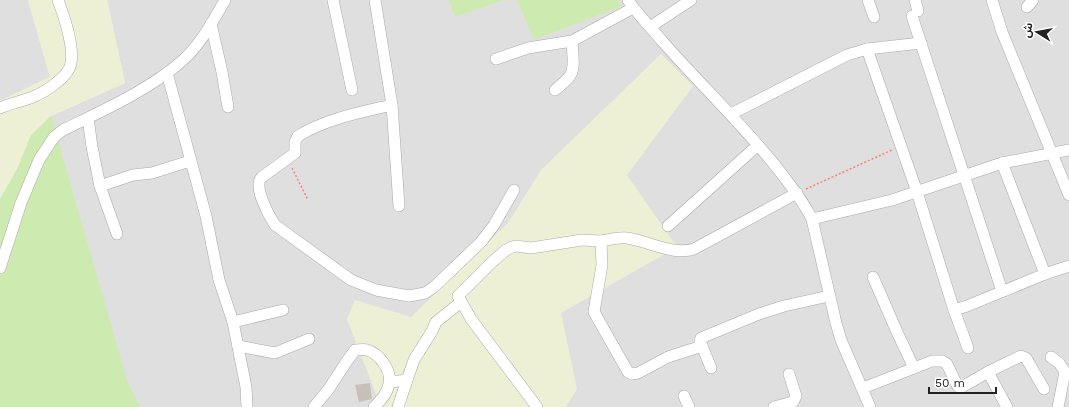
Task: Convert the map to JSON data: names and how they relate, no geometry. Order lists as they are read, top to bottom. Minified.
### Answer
{"scale_bar":"50 m","north":"left"}
